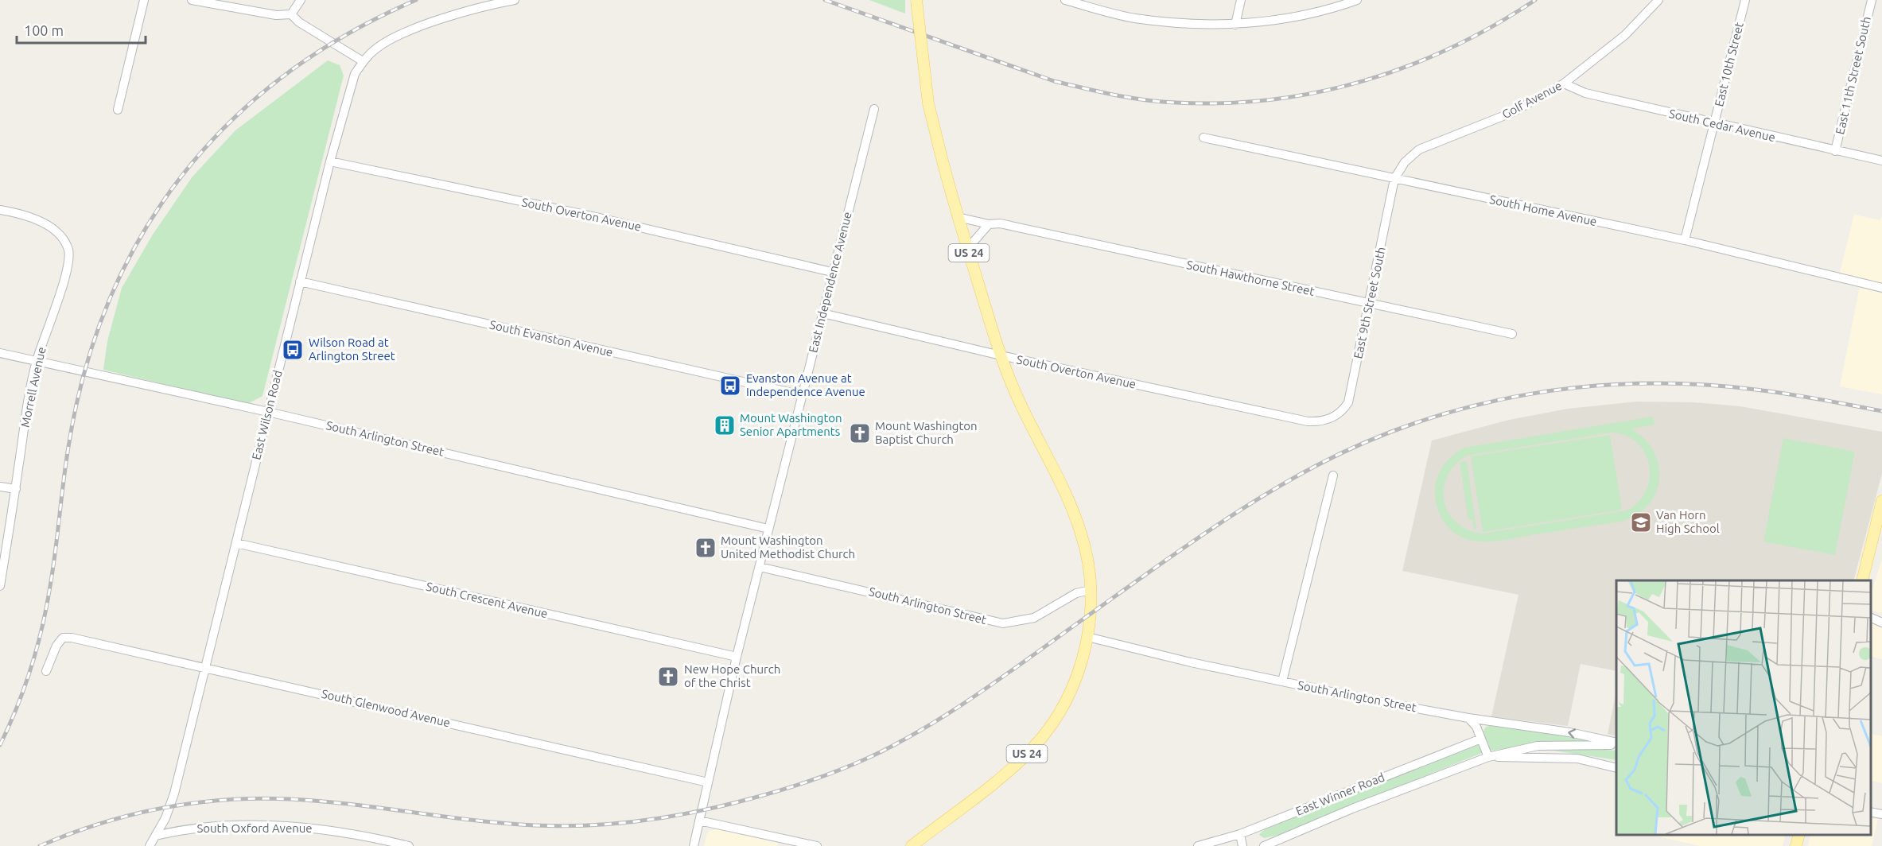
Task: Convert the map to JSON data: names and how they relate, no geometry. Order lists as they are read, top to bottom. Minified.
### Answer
{"streets":{"main road":["US 24"],"street":["East 10th Street","East 11th Street South","Golf Avenue","South Cedar Avenue","South Home Avenue","South Overton Avenue","South Hawthorne Street","East Independence Avenue","East 9th Street South","South Evanston Avenue","Morrell Avenue","East Wilson Road","South Arlington Street","South Crescent Avenue","South Glenwood Avenue","East Winner Road","South Oxford Avenue"]},"crossings":[["East 10th Street","South Cedar Avenue"],["East 10th Street","South Home Avenue"],["East 11th Street South","South Cedar Avenue"],["Golf Avenue","South Cedar Avenue"],["Golf Avenue","South Home Avenue"],["Golf Avenue","East 9th Street South"],["South Home Avenue","East 9th Street South"],["South Overton Avenue","US 24"],["South Overton Avenue","East Independence Avenue"],["South Overton Avenue","East 9th Street South"],["South Overton Avenue","East Wilson Road"],["US 24","South Hawthorne Street"],["US 24","South Arlington Street"],["South Hawthorne Street","East 9th Street South"],["East Independence Avenue","South Evanston Avenue"],["East Independence Avenue","South Arlington Street"],["East Independence Avenue","South Crescent Avenue"],["East Independence Avenue","South Glenwood Avenue"],["South Evanston Avenue","East Wilson Road"],["Morrell Avenue","South Arlington Street"],["East Wilson Road","South Arlington Street"],["East Wilson Road","South Crescent Avenue"],["East Wilson Road","South Glenwood Avenue"],["East Wilson Road","South Oxford Avenue"]],"places":{"bus stop":["Wilson Road at Arlington Street","Evanston Avenue at Independence Avenue"],"building":["Mount Washington Senior Apartments"],"church":["Mount Washington Baptist Church","Mount Washington United Methodist Church","New Hope Church of the Christ"],"school or university":["Van Horn High School"]},"scale_bar":"100 m"}
